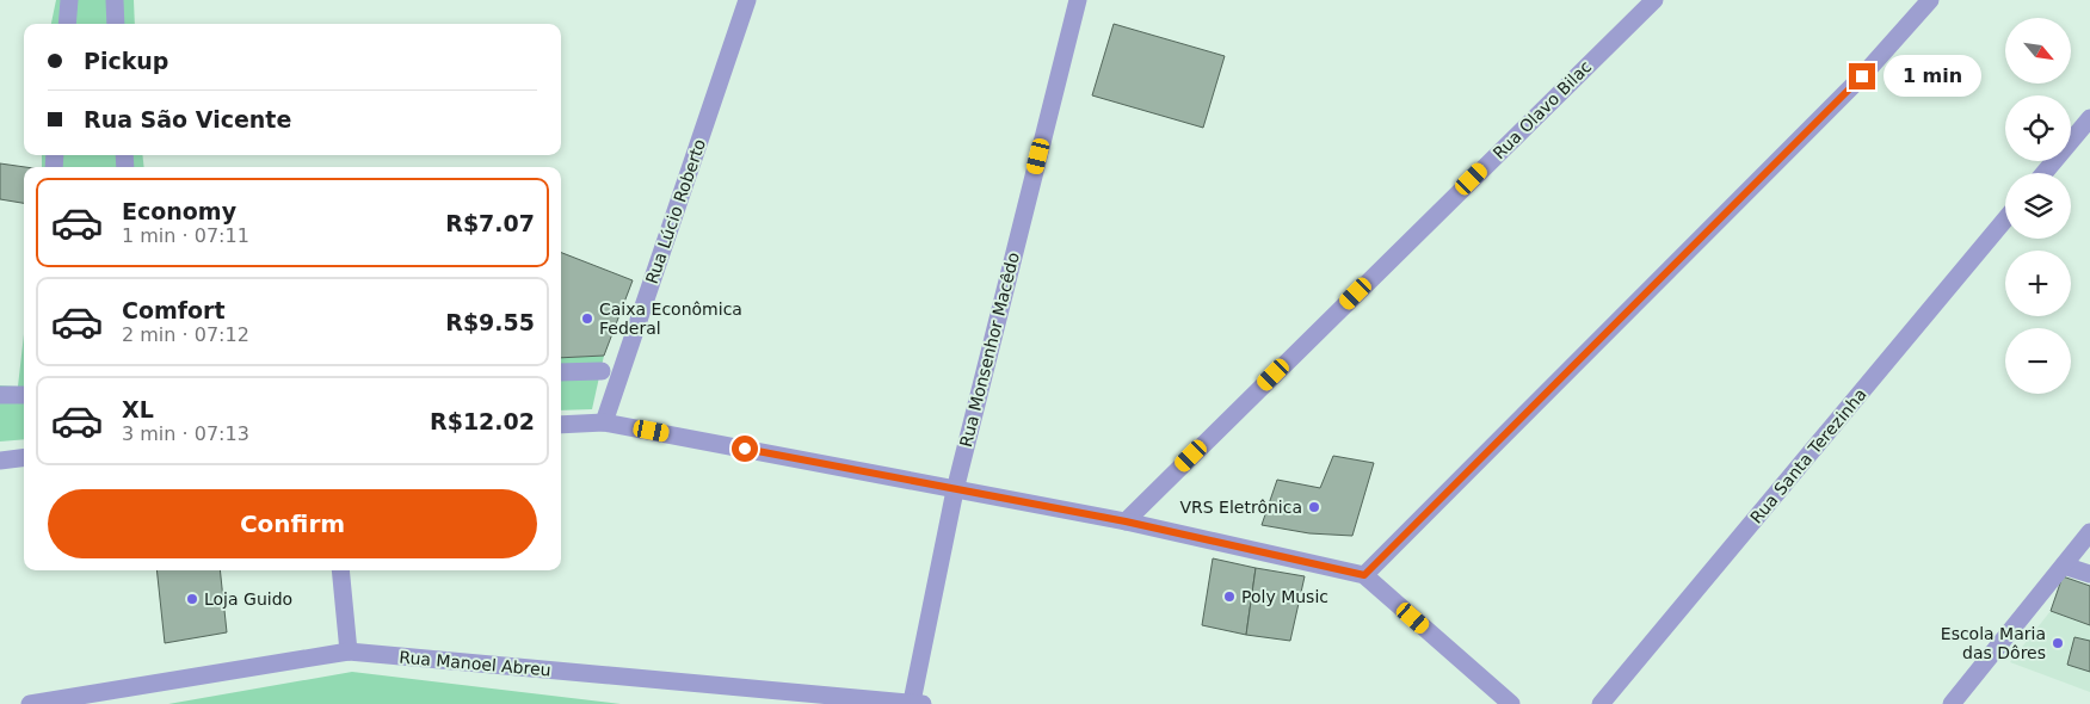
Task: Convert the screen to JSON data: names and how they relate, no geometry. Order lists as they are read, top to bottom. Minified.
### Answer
{"streets":{"street":["Rua Olavo Bilac","Rua Lúcio Roberto","Rua Monsenhor Macêdo","Rua Santa Terezinha","Rua Manoel Abreu"]},"crossings":[["Rua Monsenhor Macêdo","Rua Manoel Abreu"]],"places":["Caixa Econômica Federal","VRS Eletrônica","Poly Music","Loja Guido","Escola Maria das Dôres"],"north":"bottom right","page":{"map_buttons":["+","−"],"banner":["Pickup","Rua São Vicente"],"bubble":"1 min","list":[{"name":"Economy","note":"1 min · 07:11","value":"R$7.07"},{"name":"Comfort","note":"2 min · 07:12","value":"R$9.55"},{"name":"XL","note":"3 min · 07:13","value":"R$12.02"}],"buttons":"Confirm"}}
